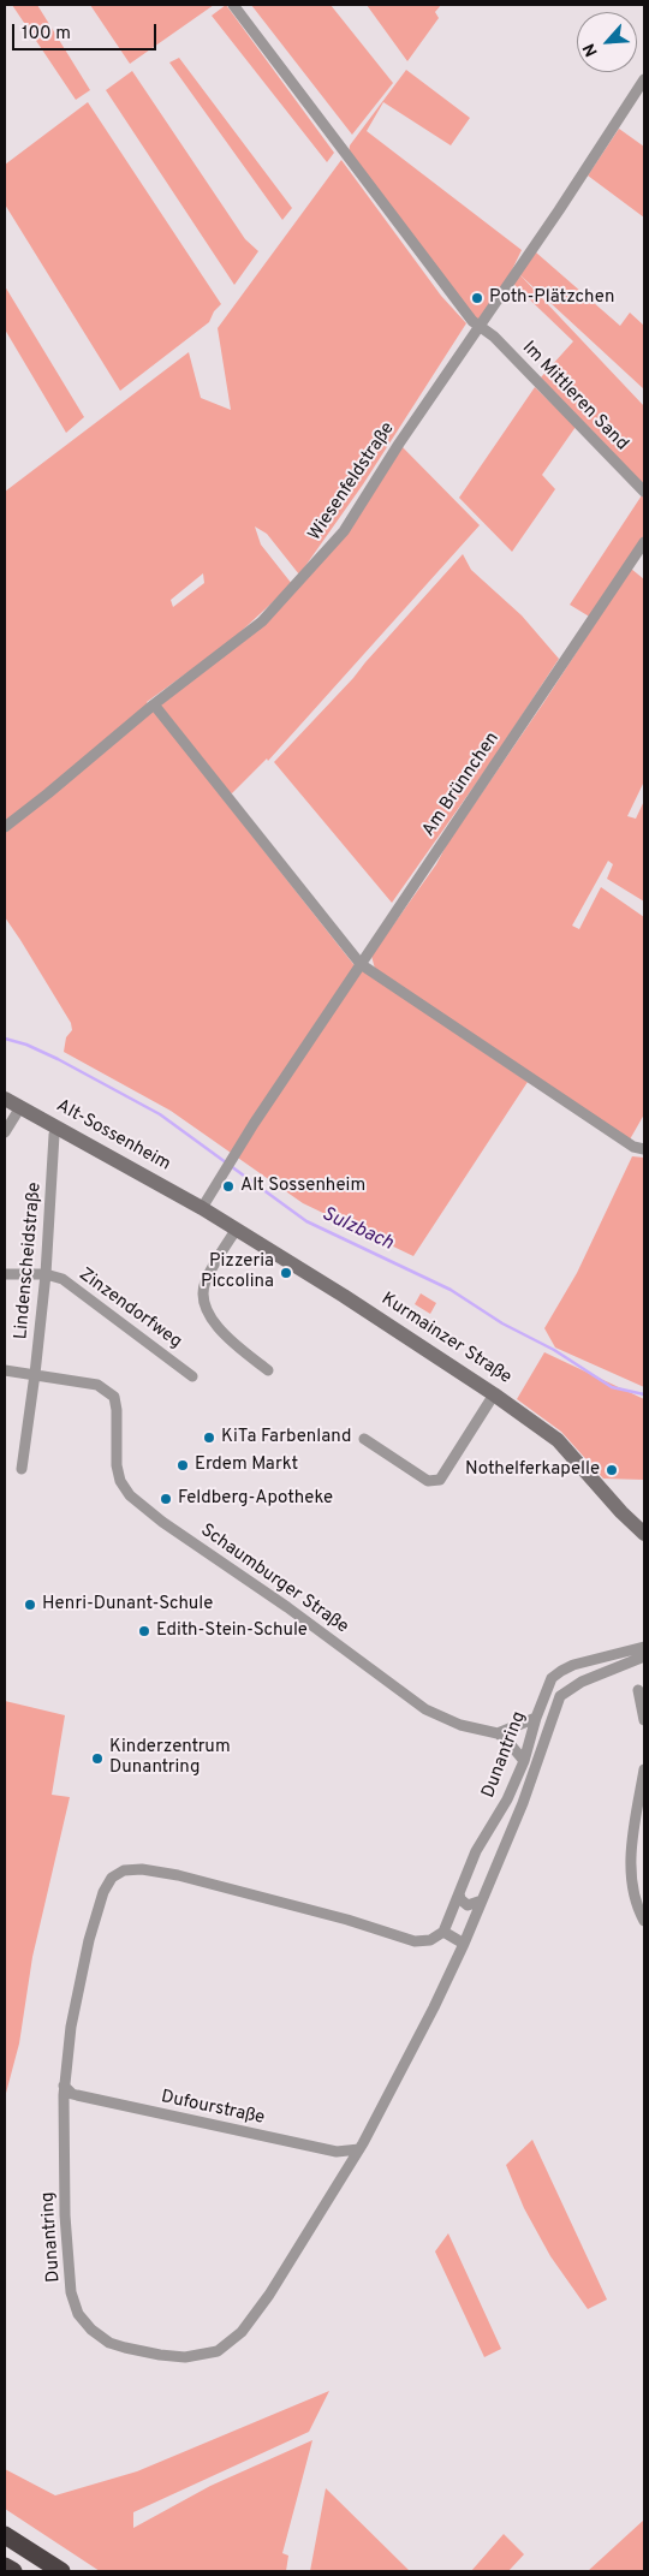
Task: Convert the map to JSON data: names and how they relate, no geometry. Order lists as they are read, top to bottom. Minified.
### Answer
{"streets":{"main road":["Alt-Sossenheim","Kurmainzer Straße"],"street":["Im Mittleren Sand","Wiesenfeldstraße","Am Brünnchen","Lindenscheidstraße","Zinzendorfweg","Schaumburger Straße","Dunantring","Dufourstraße"]},"crossings":[["Im Mittleren Sand","Wiesenfeldstraße"],["Am Brünnchen","Alt-Sossenheim"],["Am Brünnchen","Kurmainzer Straße"],["Alt-Sossenheim","Lindenscheidstraße"],["Alt-Sossenheim","Kurmainzer Straße"],["Lindenscheidstraße","Zinzendorfweg"],["Lindenscheidstraße","Schaumburger Straße"],["Dunantring","Dufourstraße"]],"water":["Sulzbach"],"places":["Poth-Plätzchen","Alt Sossenheim","Pizzeria Piccolina","KiTa Farbenland","Erdem Markt","Nothelferkapelle","Feldberg-Apotheke","Henri-Dunant-Schule","Edith-Stein-Schule","Kinderzentrum Dunantring"],"scale_bar":"100 m","north":"bottom left"}
